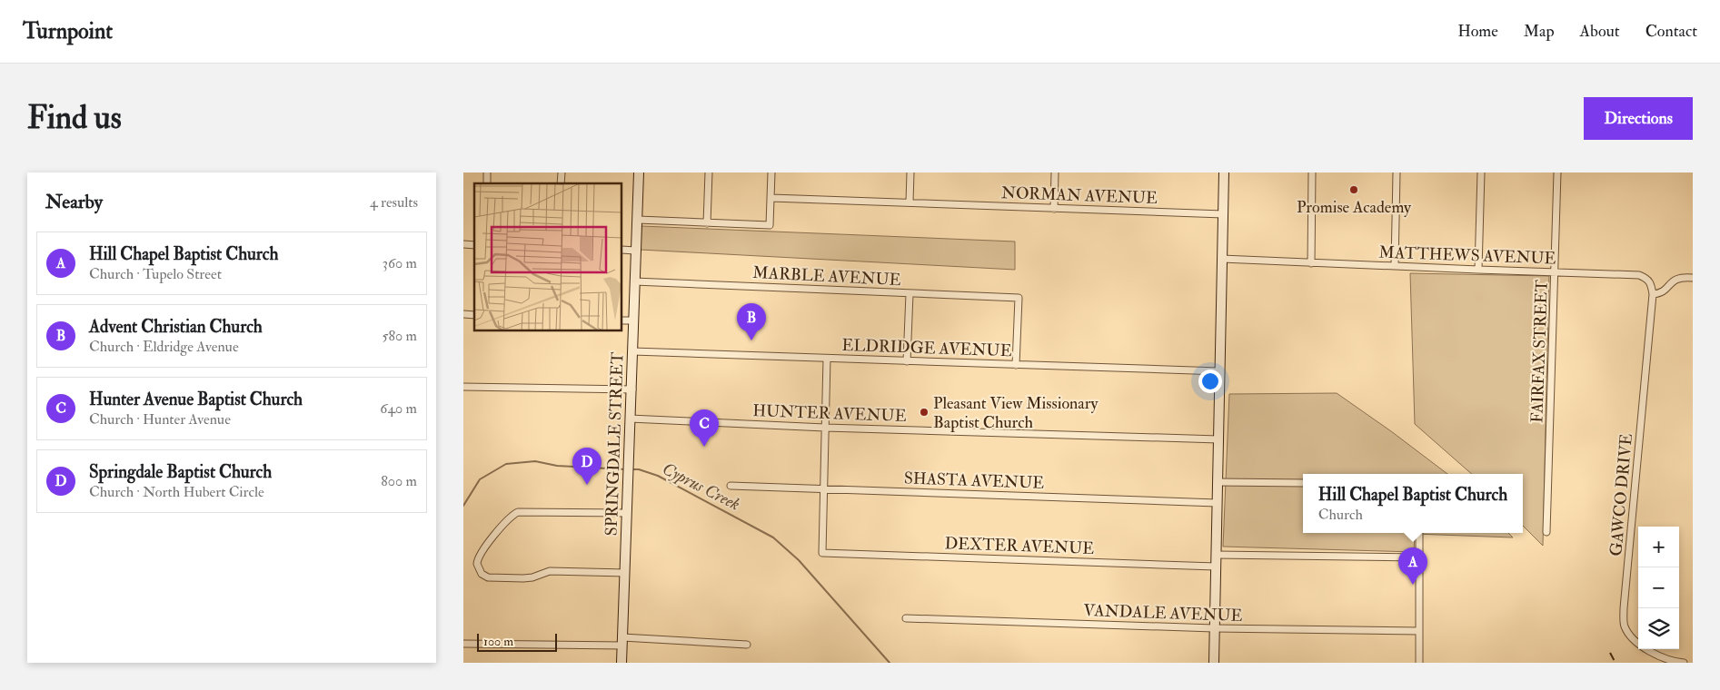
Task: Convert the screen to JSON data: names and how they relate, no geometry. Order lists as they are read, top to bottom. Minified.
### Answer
{"streets":{"main road":["SPRINGDALE STREET"],"street":["NORMAN AVENUE","MATTHEWS AVENUE","MARBLE AVENUE","ELDRIDGE AVENUE","FAIRFAX STREET","HUNTER AVENUE","SHASTA AVENUE","GAWCO DRIVE","DEXTER AVENUE","VANDALE AVENUE"]},"crossings":[["MATTHEWS AVENUE","FAIRFAX STREET"],["MATTHEWS AVENUE","GAWCO DRIVE"],["MARBLE AVENUE","ELDRIDGE AVENUE"],["MARBLE AVENUE","SPRINGDALE STREET"],["ELDRIDGE AVENUE","SPRINGDALE STREET"],["HUNTER AVENUE","SPRINGDALE STREET"],["SHASTA AVENUE","DEXTER AVENUE"]],"water":["Cyprus Creek"],"places":["Promise Academy","Pleasant View Missionary Baptist Church"],"scale_bar":"100 m","page":{"header":"Turnpoint","nav":["Home","Map","About","Contact"],"buttons":"Directions","title":"Find us","heading":["Nearby","4 results"],"list":[{"mark":"A","name":"Hill Chapel Baptist Church","note":"Church · Tupelo Street","value":"360 m"},{"mark":"B","name":"Advent Christian Church","note":"Church · Eldridge Avenue","value":"580 m"},{"mark":"C","name":"Hunter Avenue Baptist Church","note":"Church · Hunter Avenue","value":"640 m"},{"mark":"D","name":"Springdale Baptist Church","note":"Church · North Hubert Circle","value":"800 m"}],"pins":["B","C","D","A"],"popup":["Hill Chapel Baptist Church","Church"],"map_buttons":["+","−"],"scale":"100 m"}}
